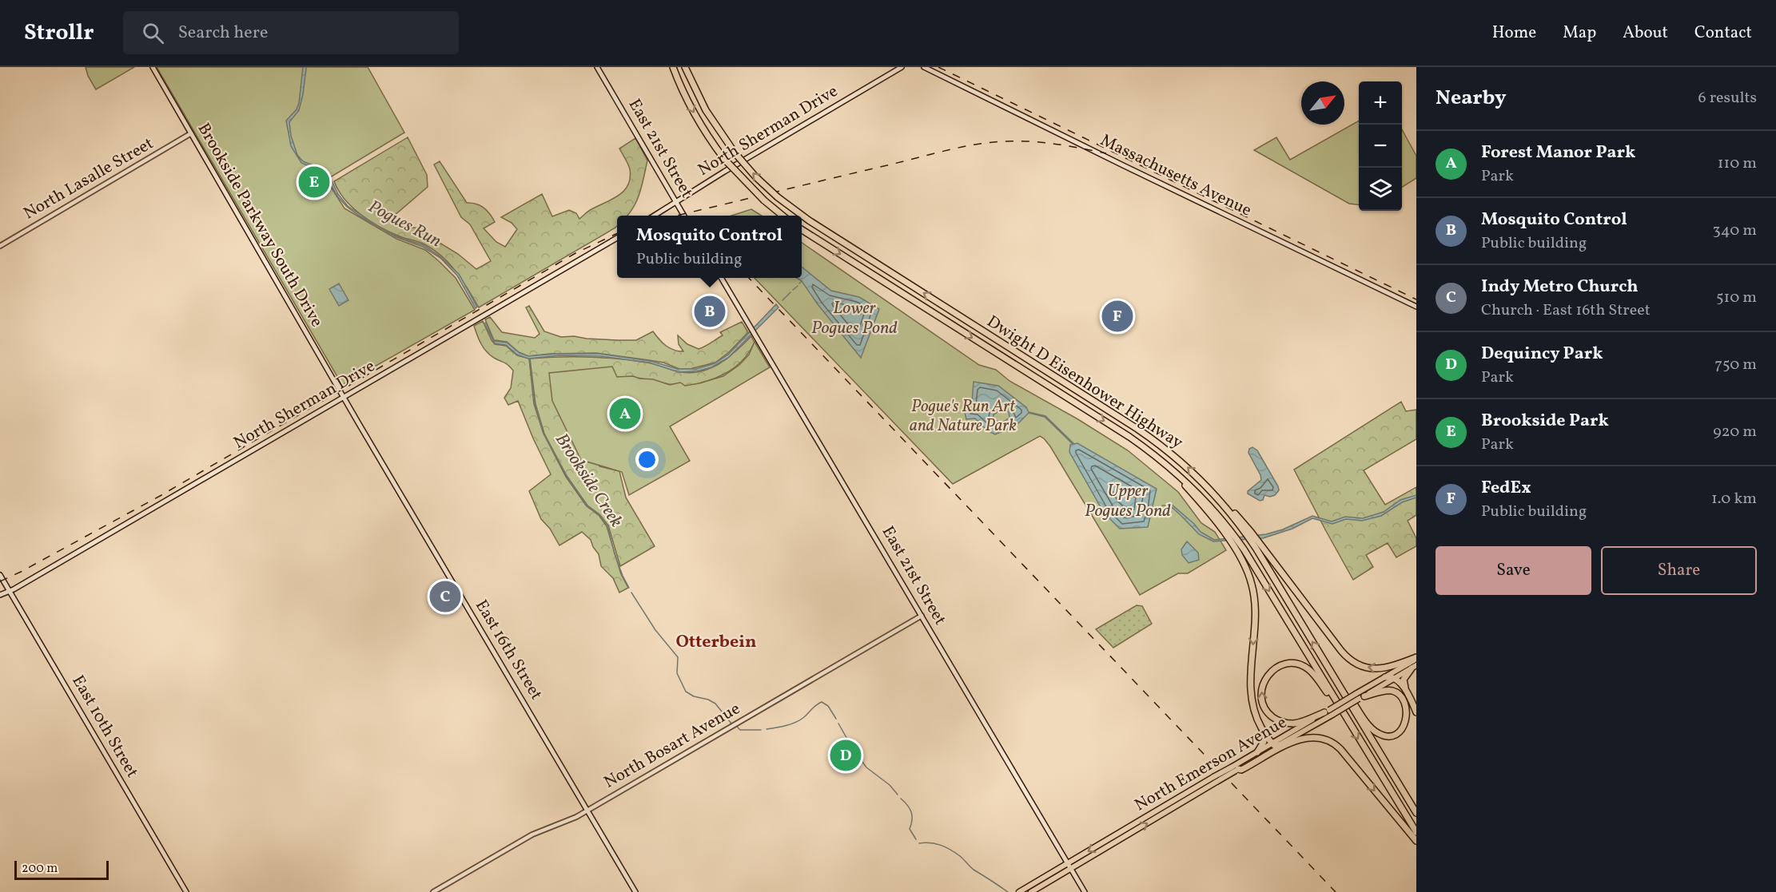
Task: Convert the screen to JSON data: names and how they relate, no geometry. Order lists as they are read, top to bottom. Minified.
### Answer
{"streets":{"highway":["Dwight D Eisenhower Highway"],"main road":["North Sherman Drive","East 21st Street","Massachusetts Avenue","Brookside Parkway South Drive","East 16th Street","East 10th Street","North Emerson Avenue"],"street":["North Lasalle Street","North Bosart Avenue"]},"crossings":[["North Sherman Drive","East 21st Street"],["North Sherman Drive","Brookside Parkway South Drive"],["North Sherman Drive","East 16th Street"],["North Sherman Drive","East 10th Street"],["East 21st Street","North Bosart Avenue"],["East 21st Street","North Emerson Avenue"],["North Lasalle Street","Brookside Parkway South Drive"],["Brookside Parkway South Drive","East 16th Street"],["East 16th Street","North Bosart Avenue"]],"districts":["Otterbein"],"water":["Pogues Run","Lower Pogues Pond","Brookside Creek","Upper Pogues Pond"],"parks":["Pogue's Run Art and Nature Park"],"scale_bar":"200 m","north":"top right","page":{"header":"Strollr","search":"Search here","nav":["Home","Map","About","Contact"],"heading":["Nearby","6 results"],"map_buttons":["+","−"],"list":[{"mark":"A","name":"Forest Manor Park","note":"Park","value":"110 m"},{"mark":"B","name":"Mosquito Control","note":"Public building","value":"340 m"},{"mark":"C","name":"Indy Metro Church","note":"Church · East 16th Street","value":"510 m"},{"mark":"D","name":"Dequincy Park","note":"Park","value":"750 m"},{"mark":"E","name":"Brookside Park","note":"Park","value":"920 m"},{"mark":"F","name":"FedEx","note":"Public building","value":"1.0 km"}],"pins":["E","B","F","A","C","D"],"popup":["Mosquito Control","Public building"],"buttons":["Save","Share"],"scale":"200 m"}}
